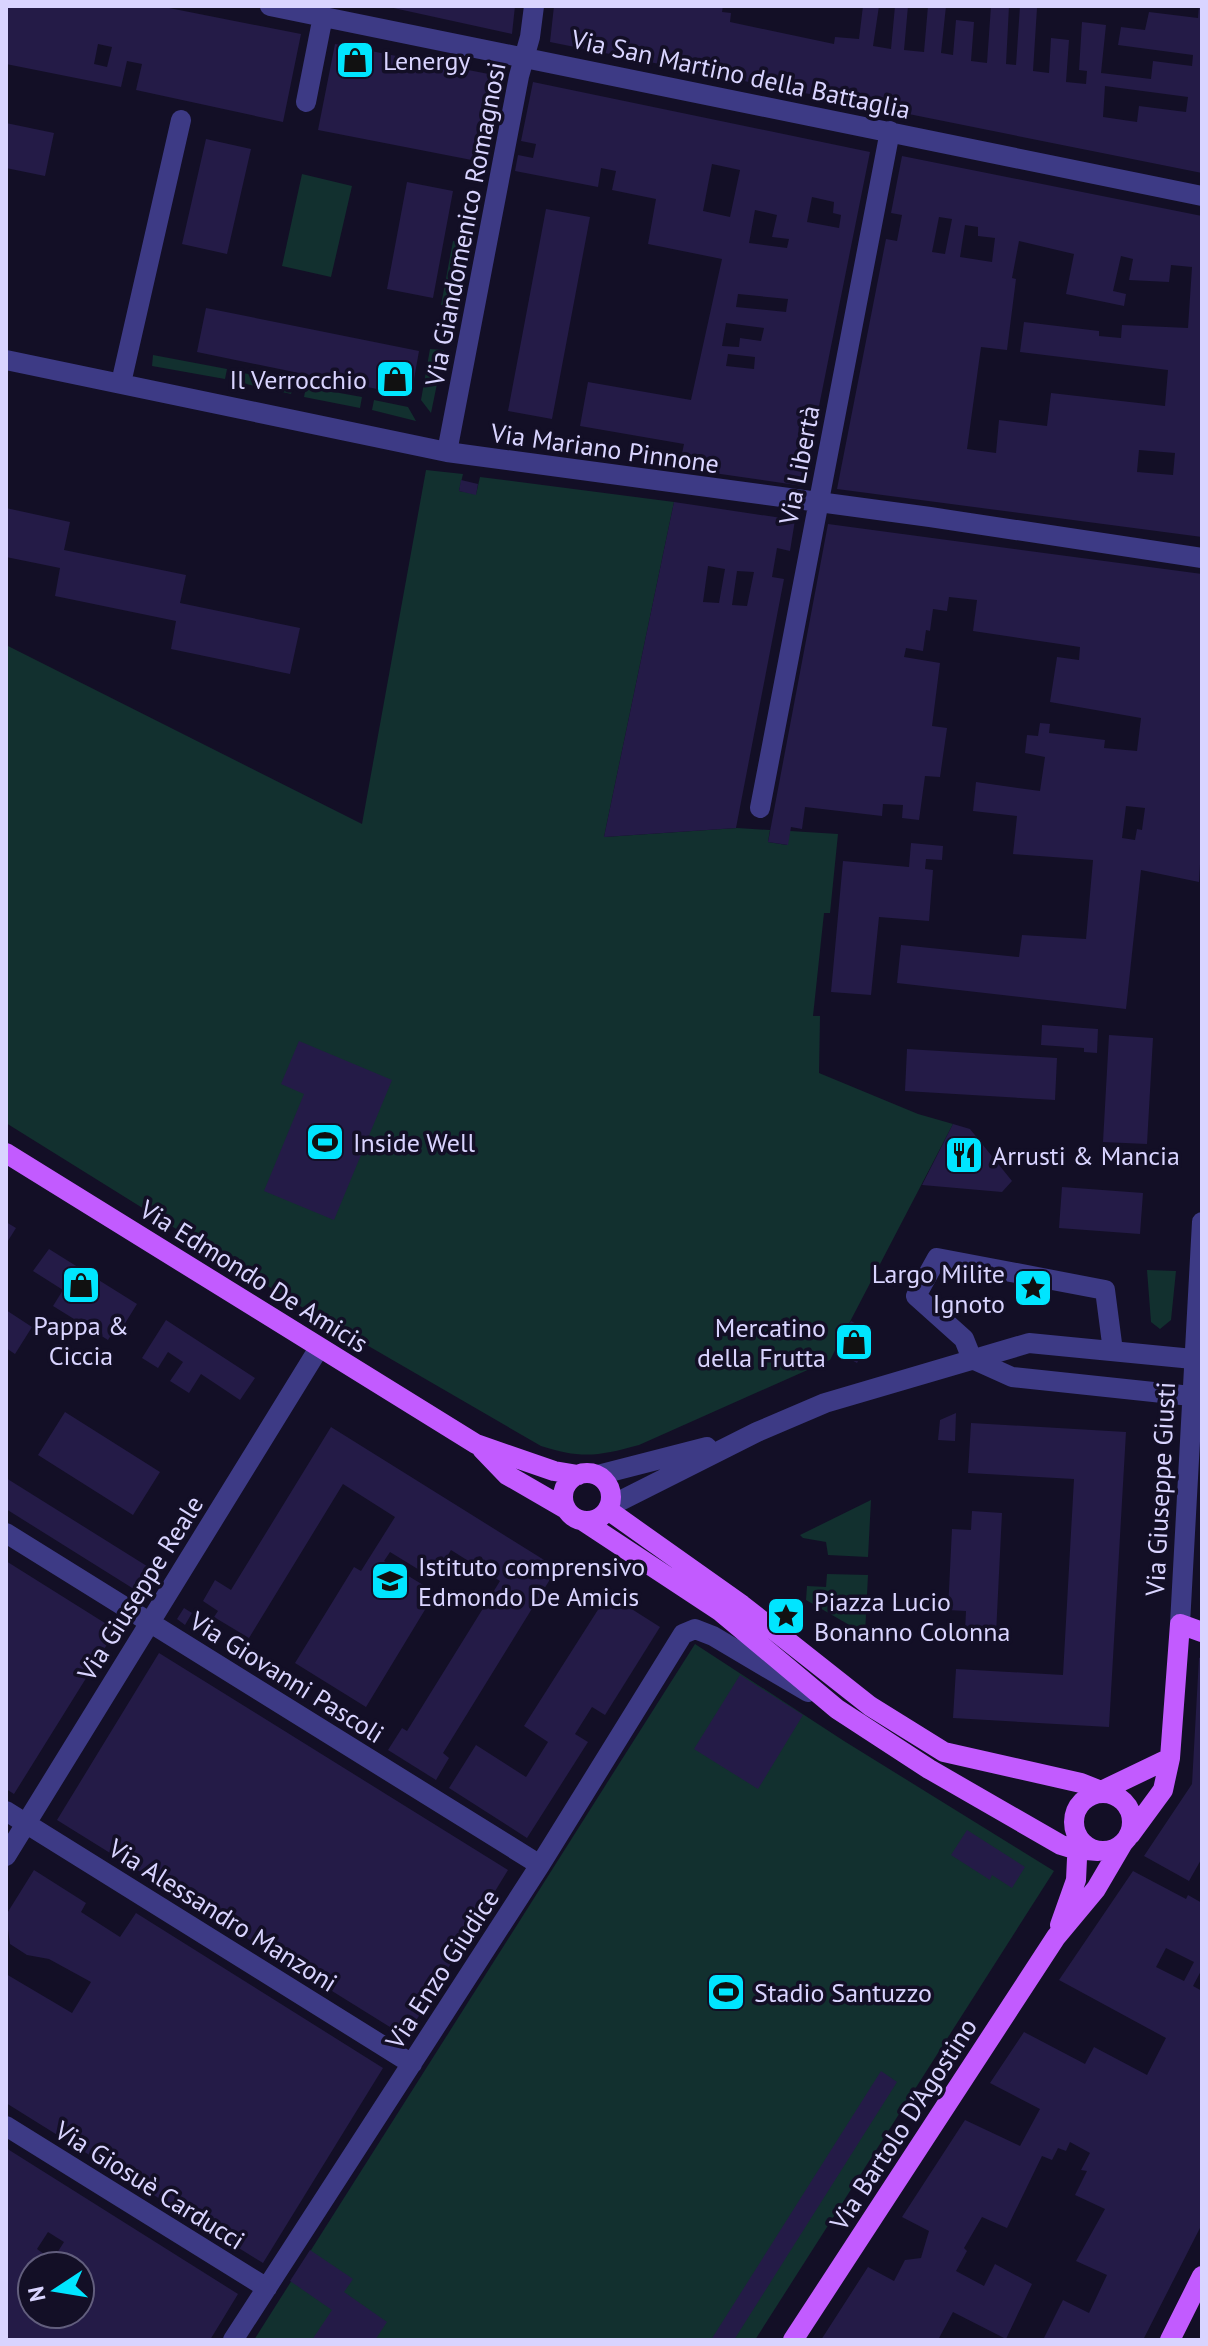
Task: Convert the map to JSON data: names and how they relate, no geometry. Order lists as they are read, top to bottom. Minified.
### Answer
{"streets":{"main road":["Via Edmondo De Amicis","Via Giuseppe Giusti","Via Bartolo D'Agostino"],"street":["Via San Martino della Battaglia","Via Giandomenico Romagnosi","Via Mariano Pinnone","Via Libertà","Via Giuseppe Reale","Via Giovanni Pascoli","Via Alessandro Manzoni","Via Enzo Giudice","Via Giosuè Carducci"]},"crossings":[["Via San Martino della Battaglia","Via Giandomenico Romagnosi"],["Via San Martino della Battaglia","Via Libertà"],["Via Giandomenico Romagnosi","Via Mariano Pinnone"],["Via Mariano Pinnone","Via Libertà"],["Via Edmondo De Amicis","Via Giuseppe Reale"],["Via Giuseppe Giusti","Via Bartolo D'Agostino"],["Via Giuseppe Reale","Via Giovanni Pascoli"],["Via Giuseppe Reale","Via Alessandro Manzoni"],["Via Giovanni Pascoli","Via Enzo Giudice"],["Via Alessandro Manzoni","Via Enzo Giudice"],["Via Enzo Giudice","Via Giosuè Carducci"]],"places":{"shop":["Lenergy","Il Verrocchio","Pappa & Ciccia","Mercatino della Frutta"],"sports":["Inside Well","Stadio Santuzzo"],"restaurant":["Arrusti & Mancia"],"place":["Largo Milite Ignoto","Piazza Lucio Bonanno Colonna"],"school or university":["Istituto comprensivo Edmondo De Amicis"]},"north":"left"}
